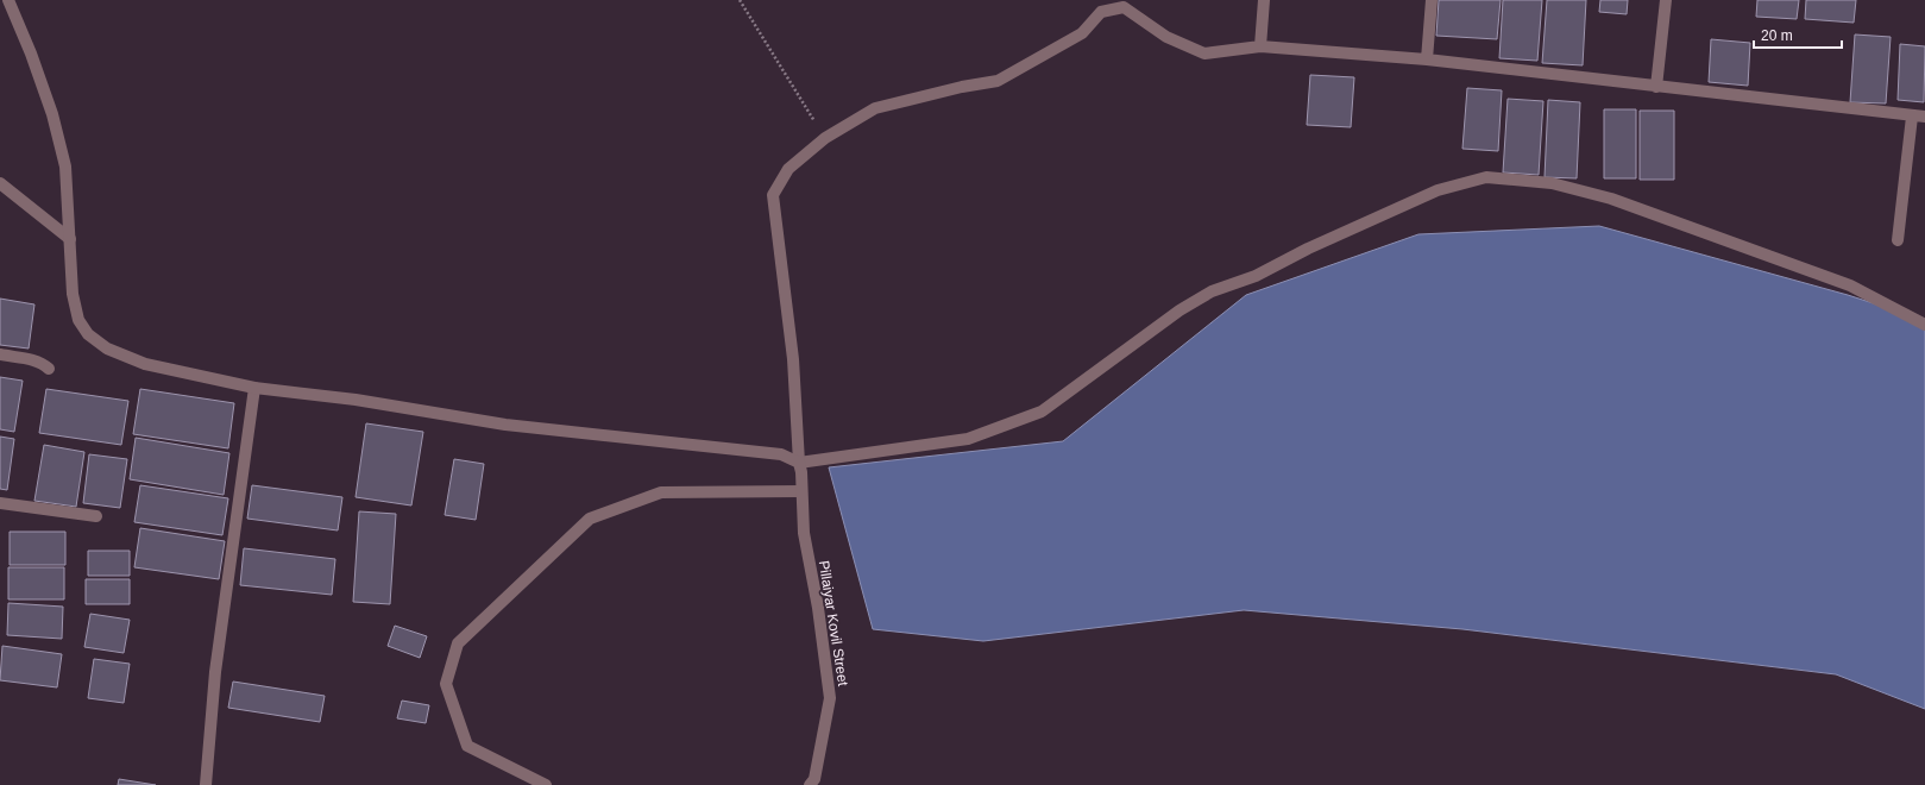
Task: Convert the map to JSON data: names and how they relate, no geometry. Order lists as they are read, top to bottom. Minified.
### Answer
{"streets":{"street":["Pillaiyar Kovil Street"]},"scale_bar":"20 m"}
